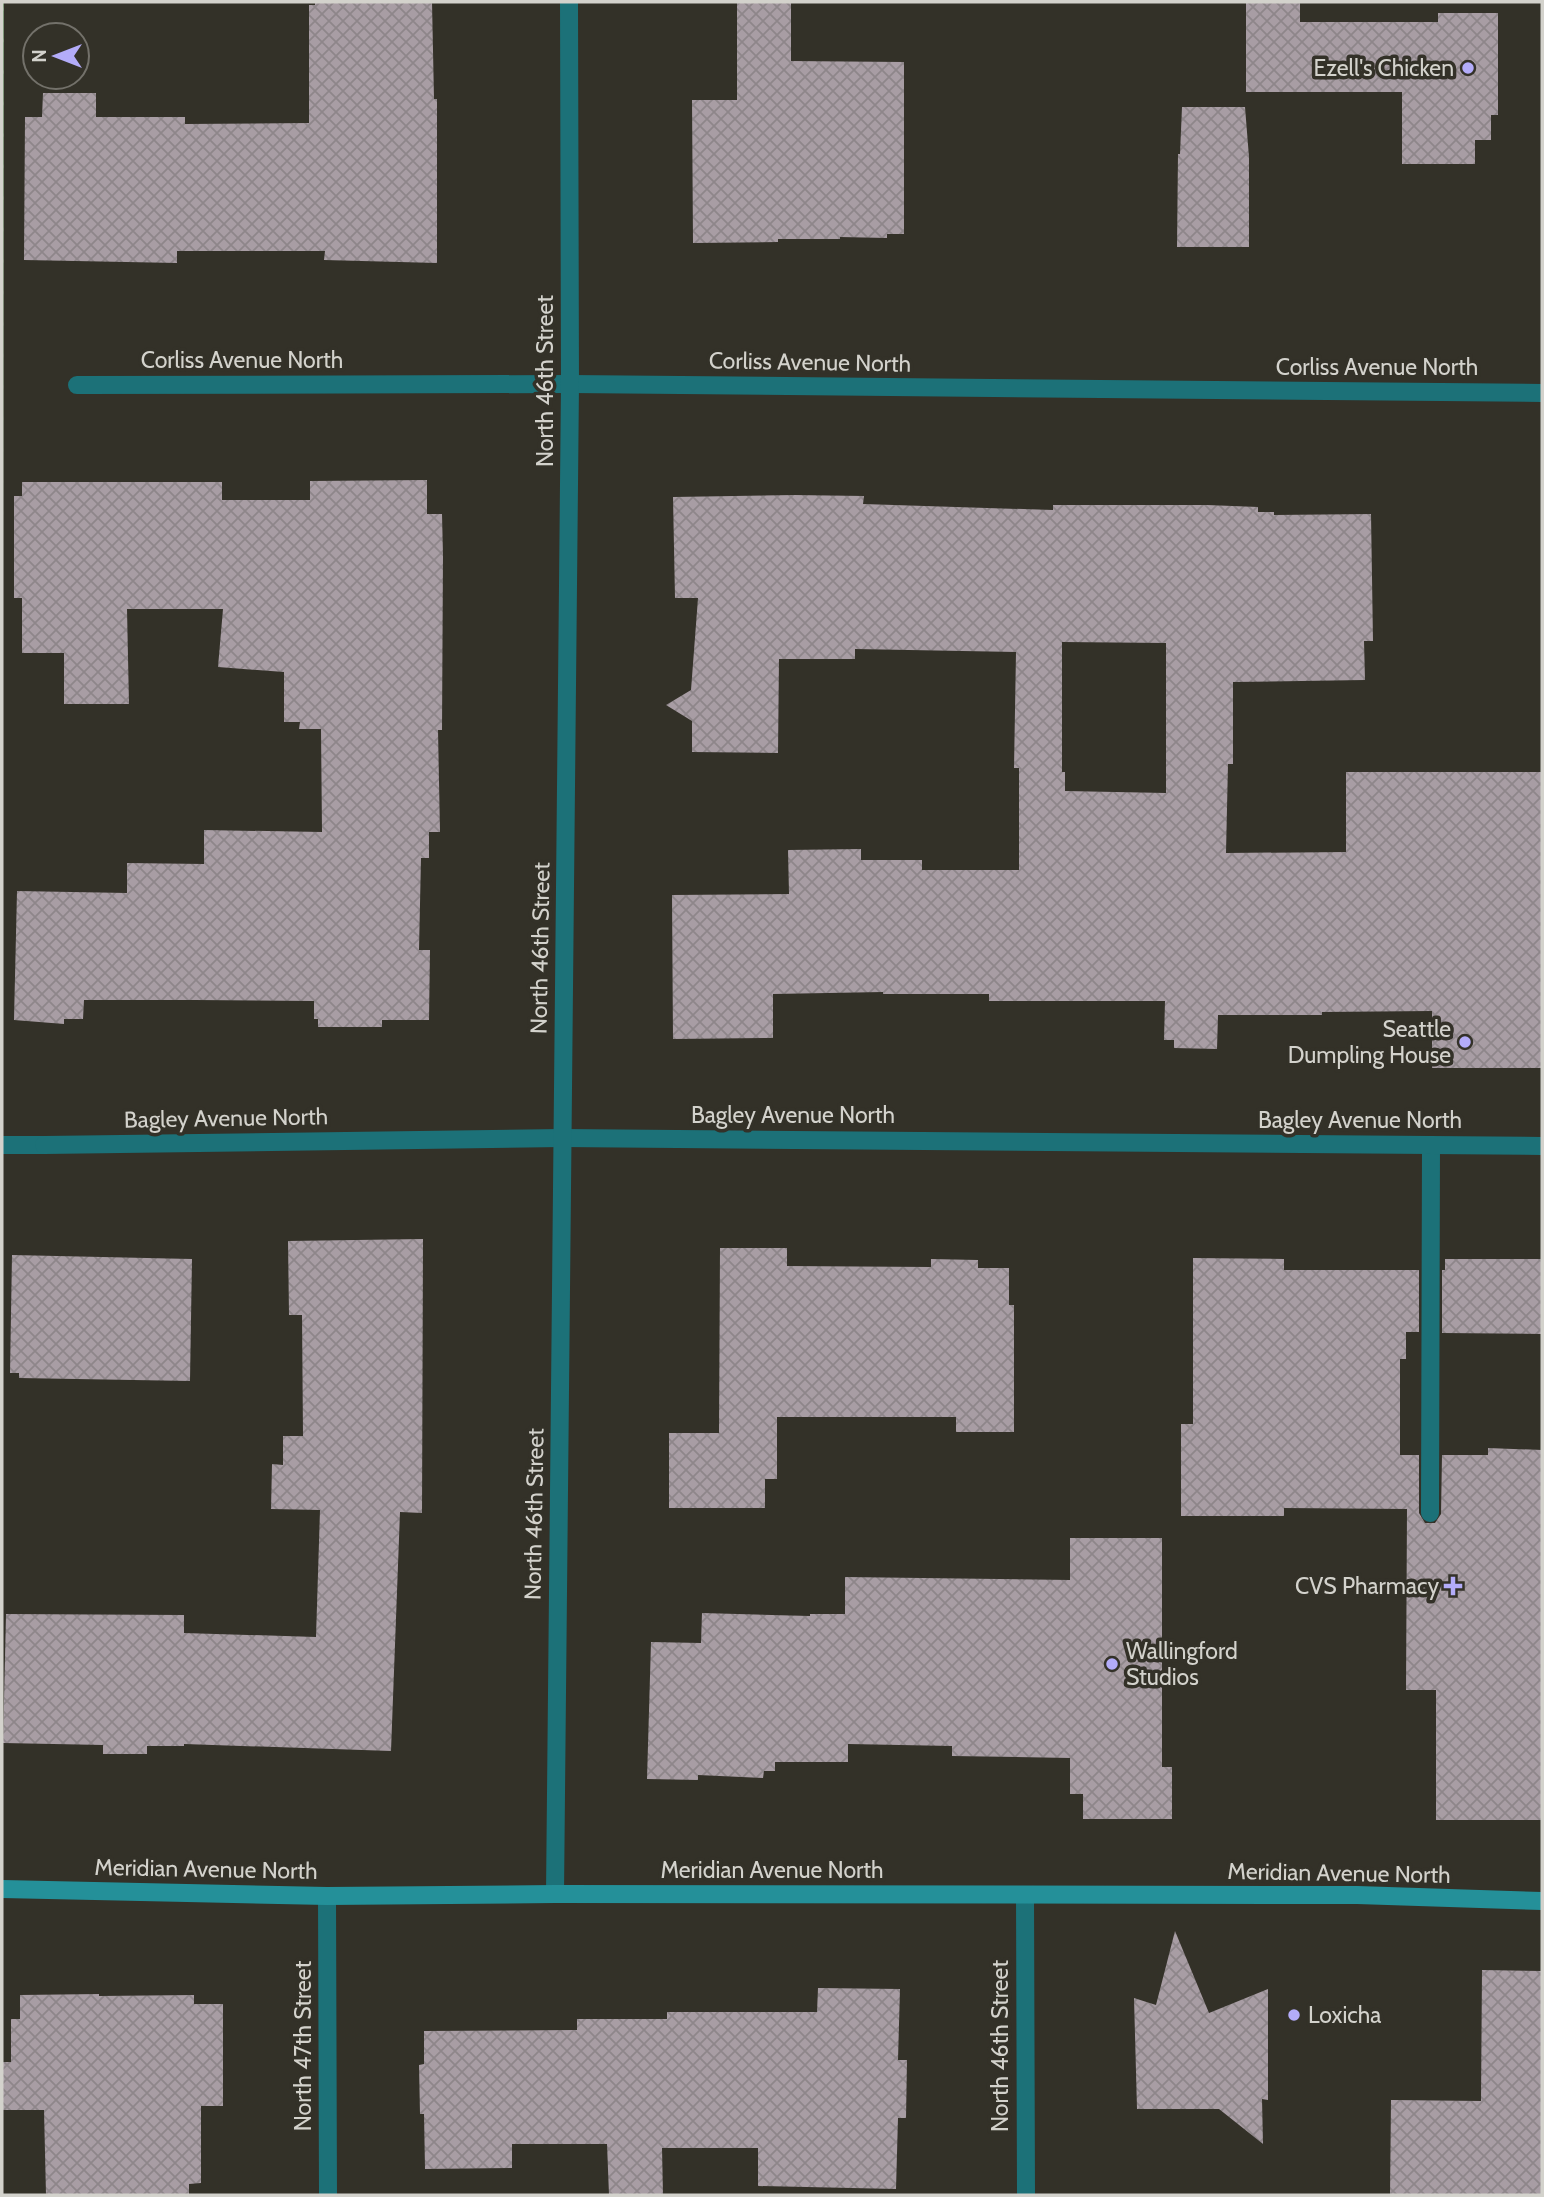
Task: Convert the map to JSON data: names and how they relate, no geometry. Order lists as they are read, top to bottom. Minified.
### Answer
{"streets":{"street":["Corliss Avenue North","North 46th Street","Bagley Avenue North","Meridian Avenue North","North 47th Street"]},"crossings":[["Corliss Avenue North","North 46th Street"],["North 46th Street","Bagley Avenue North"],["North 46th Street","Meridian Avenue North"],["Meridian Avenue North","North 47th Street"]],"places":{"other":["Ezell's Chicken","Seattle Dumpling House","Wallingford Studios","Loxicha"],"health":["CVS Pharmacy"]},"north":"left"}
